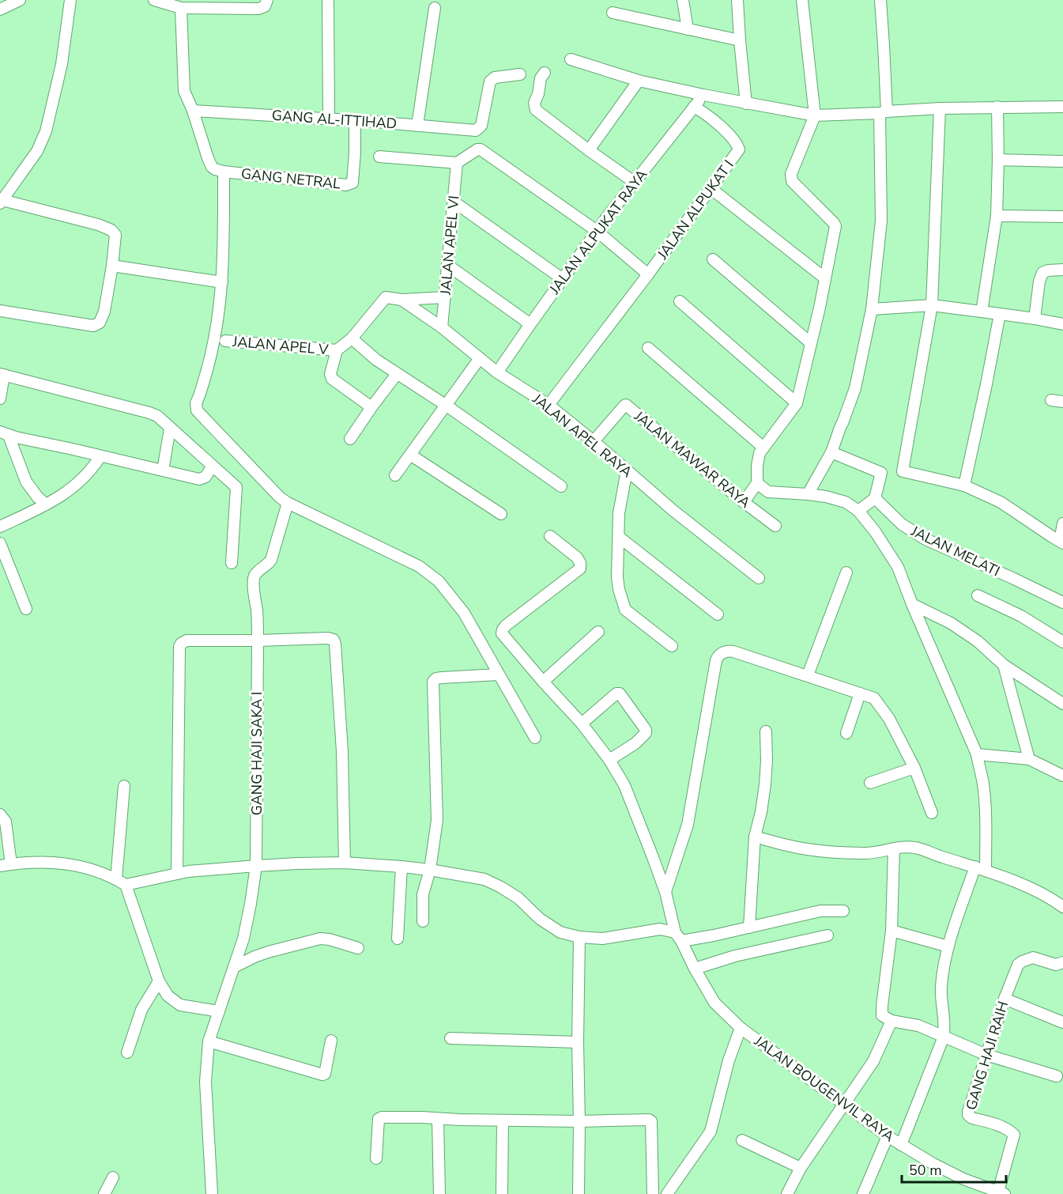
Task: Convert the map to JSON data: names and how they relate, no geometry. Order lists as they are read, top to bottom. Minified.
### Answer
{"streets":{"street":["GANG AL-ITTIHAD","GANG NETRAL","JALAN ALPUKAT I","JALAN ALPUKAT RAYA","JALAN APEL VI","JALAN APEL V","JALAN APEL RAYA","JALAN MAWAR RAYA","JALAN MELATI","GANG HAJI SAKA I","GANG HAJI RAIH","JALAN BOUGENVIL RAYA"]},"crossings":[["GANG AL-ITTIHAD","GANG NETRAL"],["JALAN ALPUKAT I","JALAN ALPUKAT RAYA"],["JALAN ALPUKAT I","JALAN APEL VI"],["JALAN ALPUKAT I","JALAN APEL RAYA"],["JALAN ALPUKAT RAYA","JALAN APEL RAYA"],["JALAN APEL VI","JALAN APEL RAYA"],["JALAN APEL RAYA","JALAN MAWAR RAYA"],["GANG HAJI RAIH","JALAN BOUGENVIL RAYA"]],"scale_bar":"50 m"}
